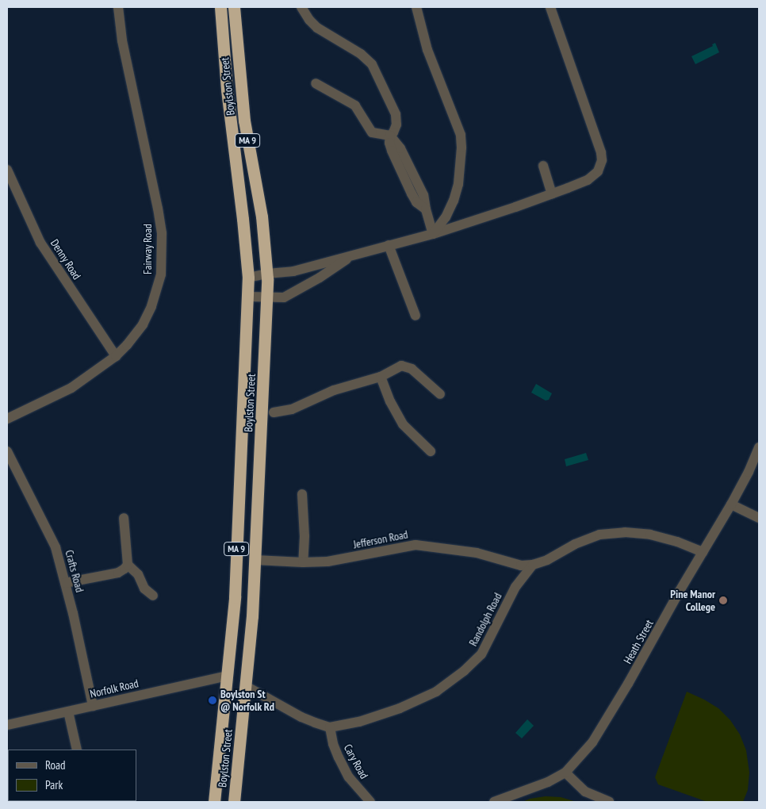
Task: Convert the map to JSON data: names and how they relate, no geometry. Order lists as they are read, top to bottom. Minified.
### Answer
{"streets":{"highway":["Boylston Street","MA 9"],"street":["Fairway Road","Denny Road","Jefferson Road","Crafts Road","Randolph Road","Heath Street","Norfolk Road","Cary Road"]},"crossings":[["Boylston Street","Jefferson Road"],["Boylston Street","Norfolk Road"],["Fairway Road","Denny Road"],["Jefferson Road","Randolph Road"],["Crafts Road","Norfolk Road"],["Randolph Road","Cary Road"]],"places":["Pine Manor College","Boylston St @ Norfolk Rd"],"legend":["Road","Park"]}
